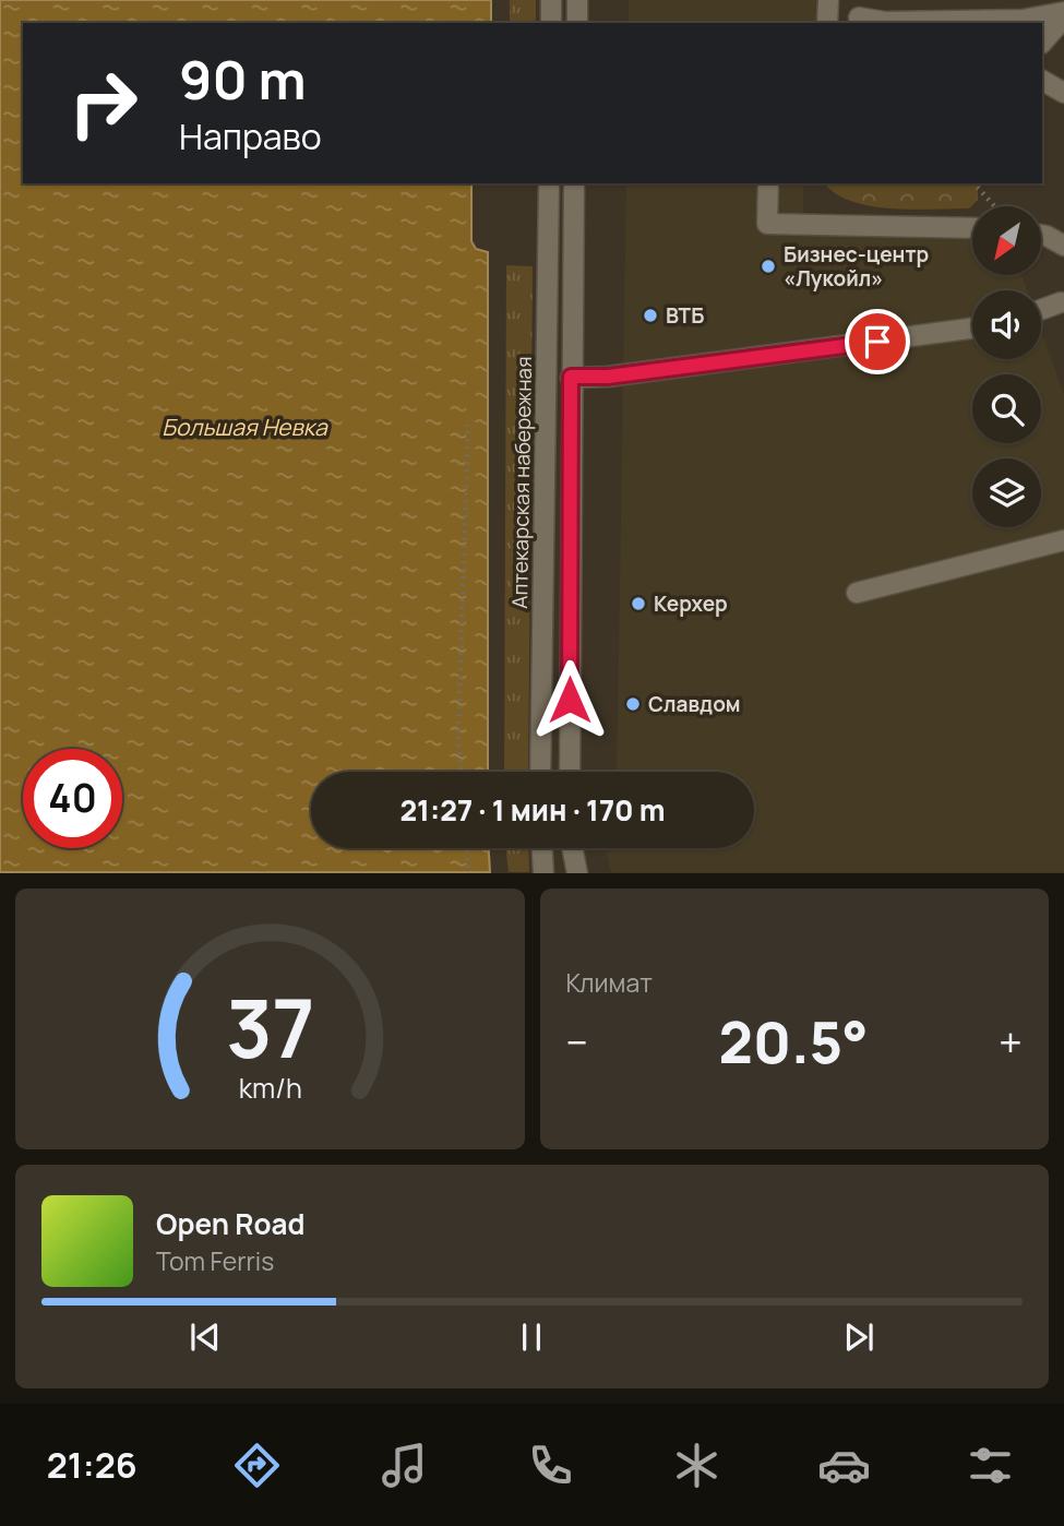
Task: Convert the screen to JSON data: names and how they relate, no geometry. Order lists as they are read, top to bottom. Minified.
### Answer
{"streets":{"street":["Аптекарская набережная"]},"water":["Большая Невка"],"places":["Бизнес-центр «Лукойл»","ВТБ","Керхер","Славдом"],"north":"bottom left","page":{"turn":["90 m","Направо"],"limit":"40","trip":"21:27 · 1 мин · 170 m","tile":"Климат","heat":["−","20.5°","+"],"song":["Open Road","Tom Ferris"],"tabs":"21:26","gauge":["37","km/h"]}}
